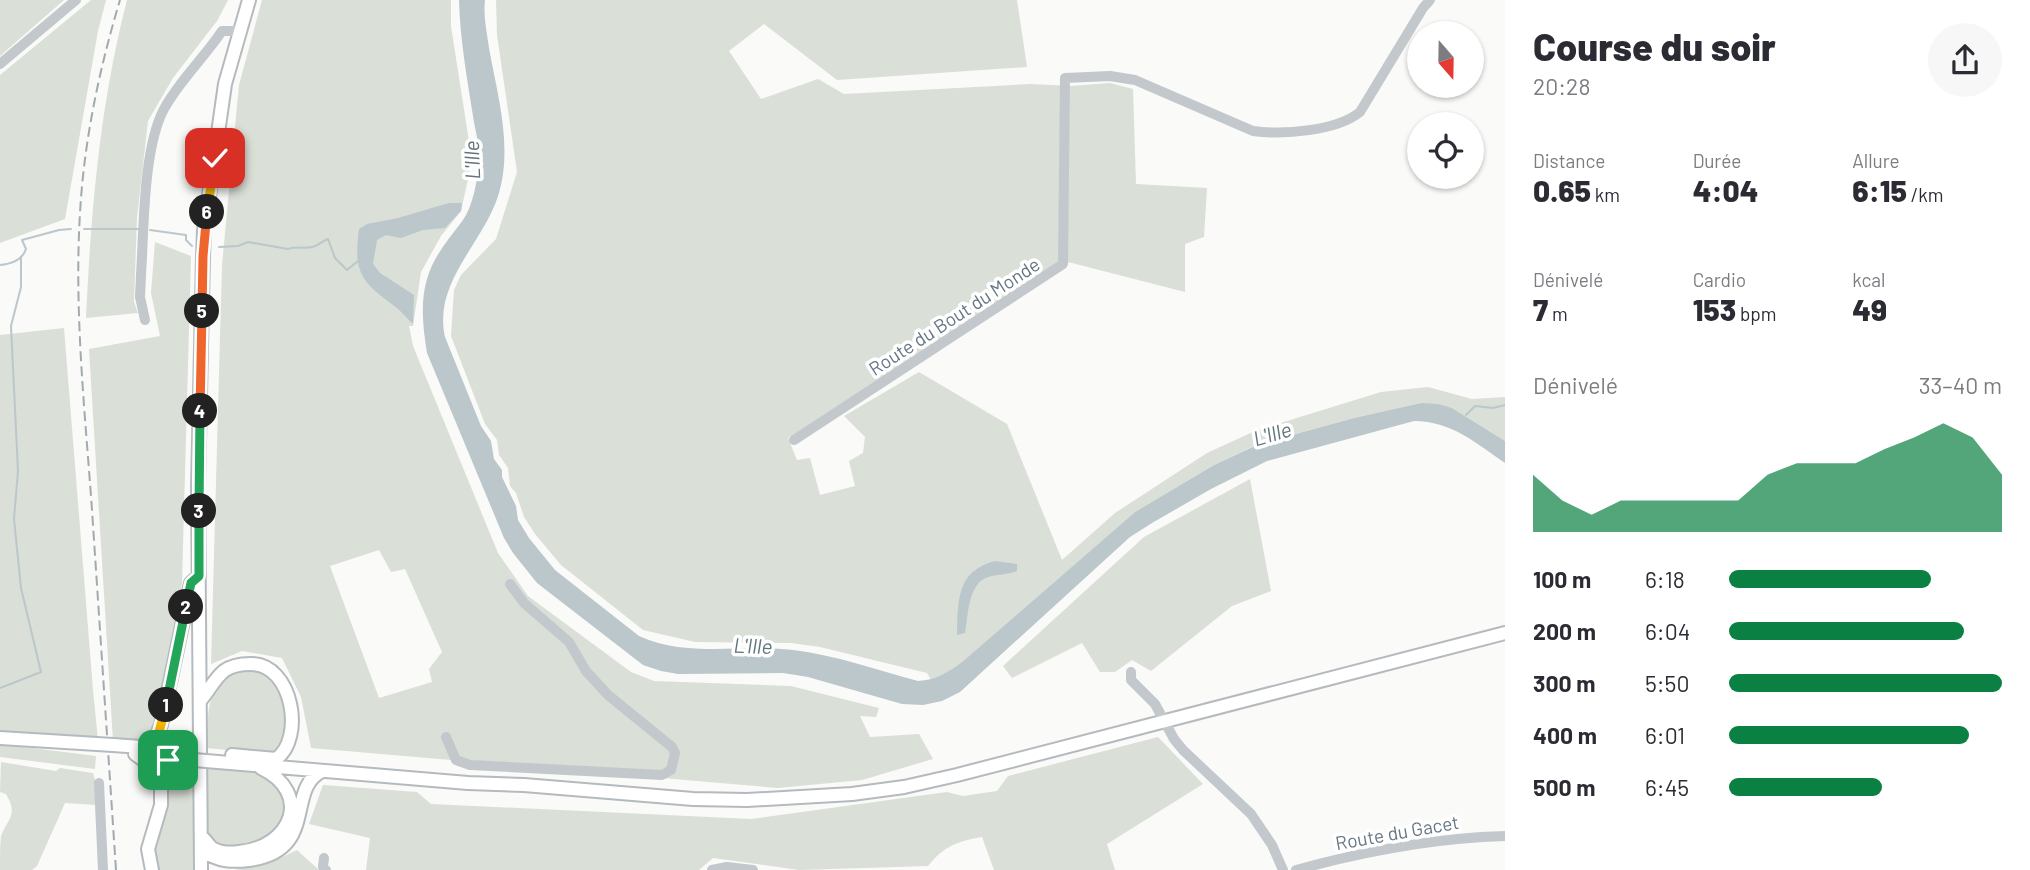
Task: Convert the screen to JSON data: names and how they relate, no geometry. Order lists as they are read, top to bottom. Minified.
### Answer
{"streets":{"street":["Route du Bout du Monde","Route du Gacet"]},"water":["L'Ille"],"north":"bottom","page":{"heading":["Course du soir","20:28"],"stats":[["Distance","0.65 km"],["Durée","4:04"],["Allure","6:15 /km"],["Dénivelé","7 m"],["Cardio","153 bpm"],["kcal","49"]],"pins":["6","5","4","3","2","1"],"chart":["Dénivelé","33–40 m"],"list":[{"name":"100 m","note":"6:18"},{"name":"200 m","note":"6:04"},{"name":"300 m","note":"5:50"},{"name":"400 m","note":"6:01"},{"name":"500 m","note":"6:45"}]}}
